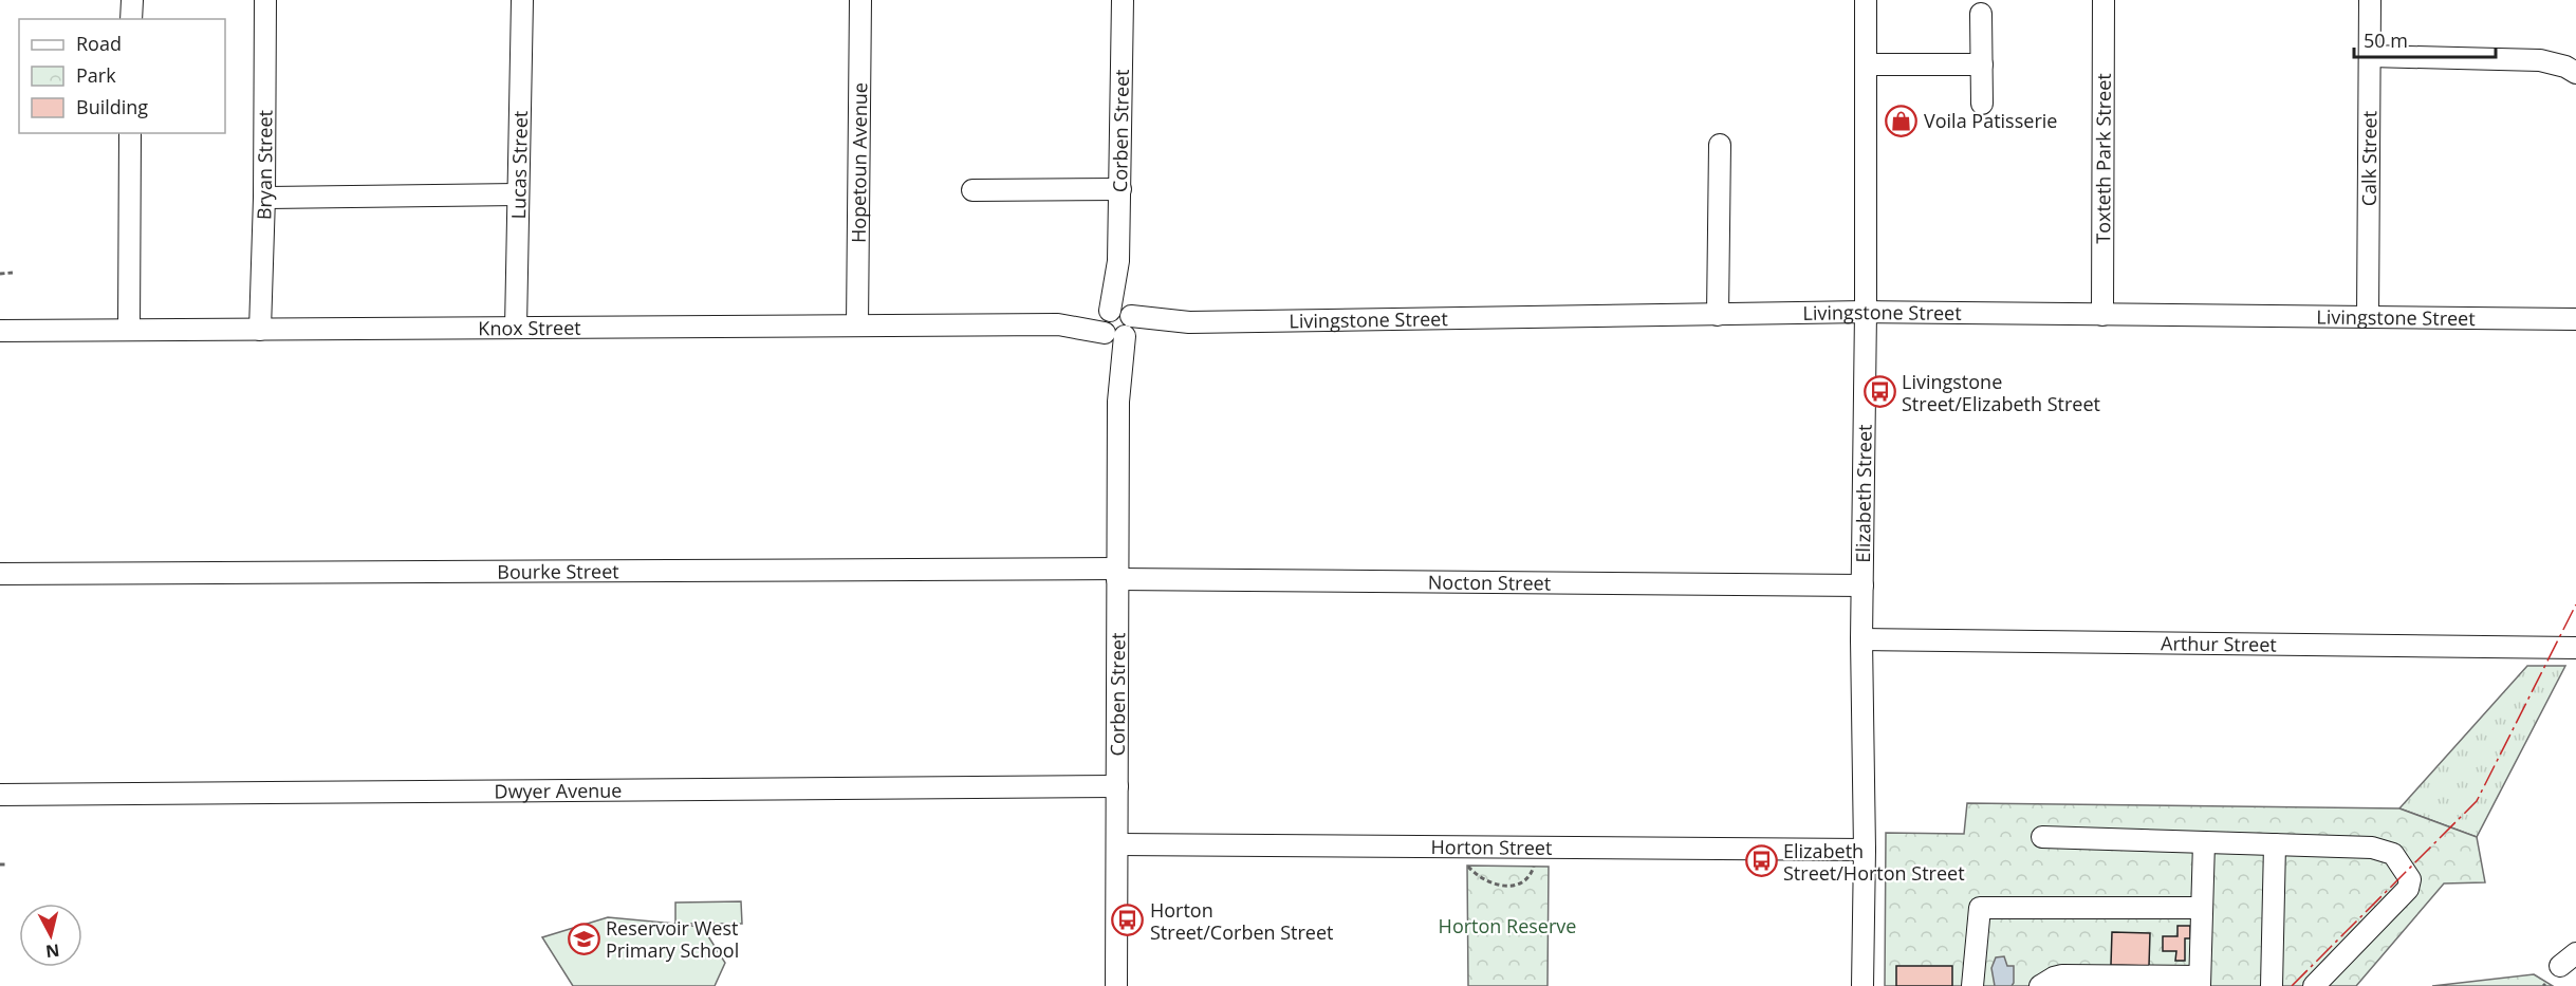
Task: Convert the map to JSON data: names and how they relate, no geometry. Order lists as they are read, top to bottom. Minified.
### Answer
{"streets":{"street":["Corben Street","Toxteth Park Street","Calk Street","Hopetoun Avenue","Lucas Street","Bryan Street","Livingstone Street","Knox Street","Elizabeth Street","Bourke Street","Nocton Street","Arthur Street","Dwyer Avenue","Horton Street"]},"crossings":[["Corben Street","Livingstone Street"],["Corben Street","Knox Street"],["Corben Street","Bourke Street"],["Corben Street","Nocton Street"],["Corben Street","Dwyer Avenue"],["Corben Street","Horton Street"],["Toxteth Park Street","Livingstone Street"],["Calk Street","Livingstone Street"],["Hopetoun Avenue","Knox Street"],["Lucas Street","Knox Street"],["Bryan Street","Knox Street"],["Livingstone Street","Knox Street"],["Livingstone Street","Elizabeth Street"],["Elizabeth Street","Nocton Street"],["Elizabeth Street","Arthur Street"],["Elizabeth Street","Horton Street"],["Bourke Street","Nocton Street"]],"parks":["Horton Reserve"],"places":{"shop":["Voila Patisserie"],"bus stop":["Livingstone Street/Elizabeth Street","Elizabeth Street/Horton Street","Horton Street/Corben Street"],"school or university":["Reservoir West Primary School"]},"legend":["Road","Park","Building"],"scale_bar":"50 m","north":"bottom"}
